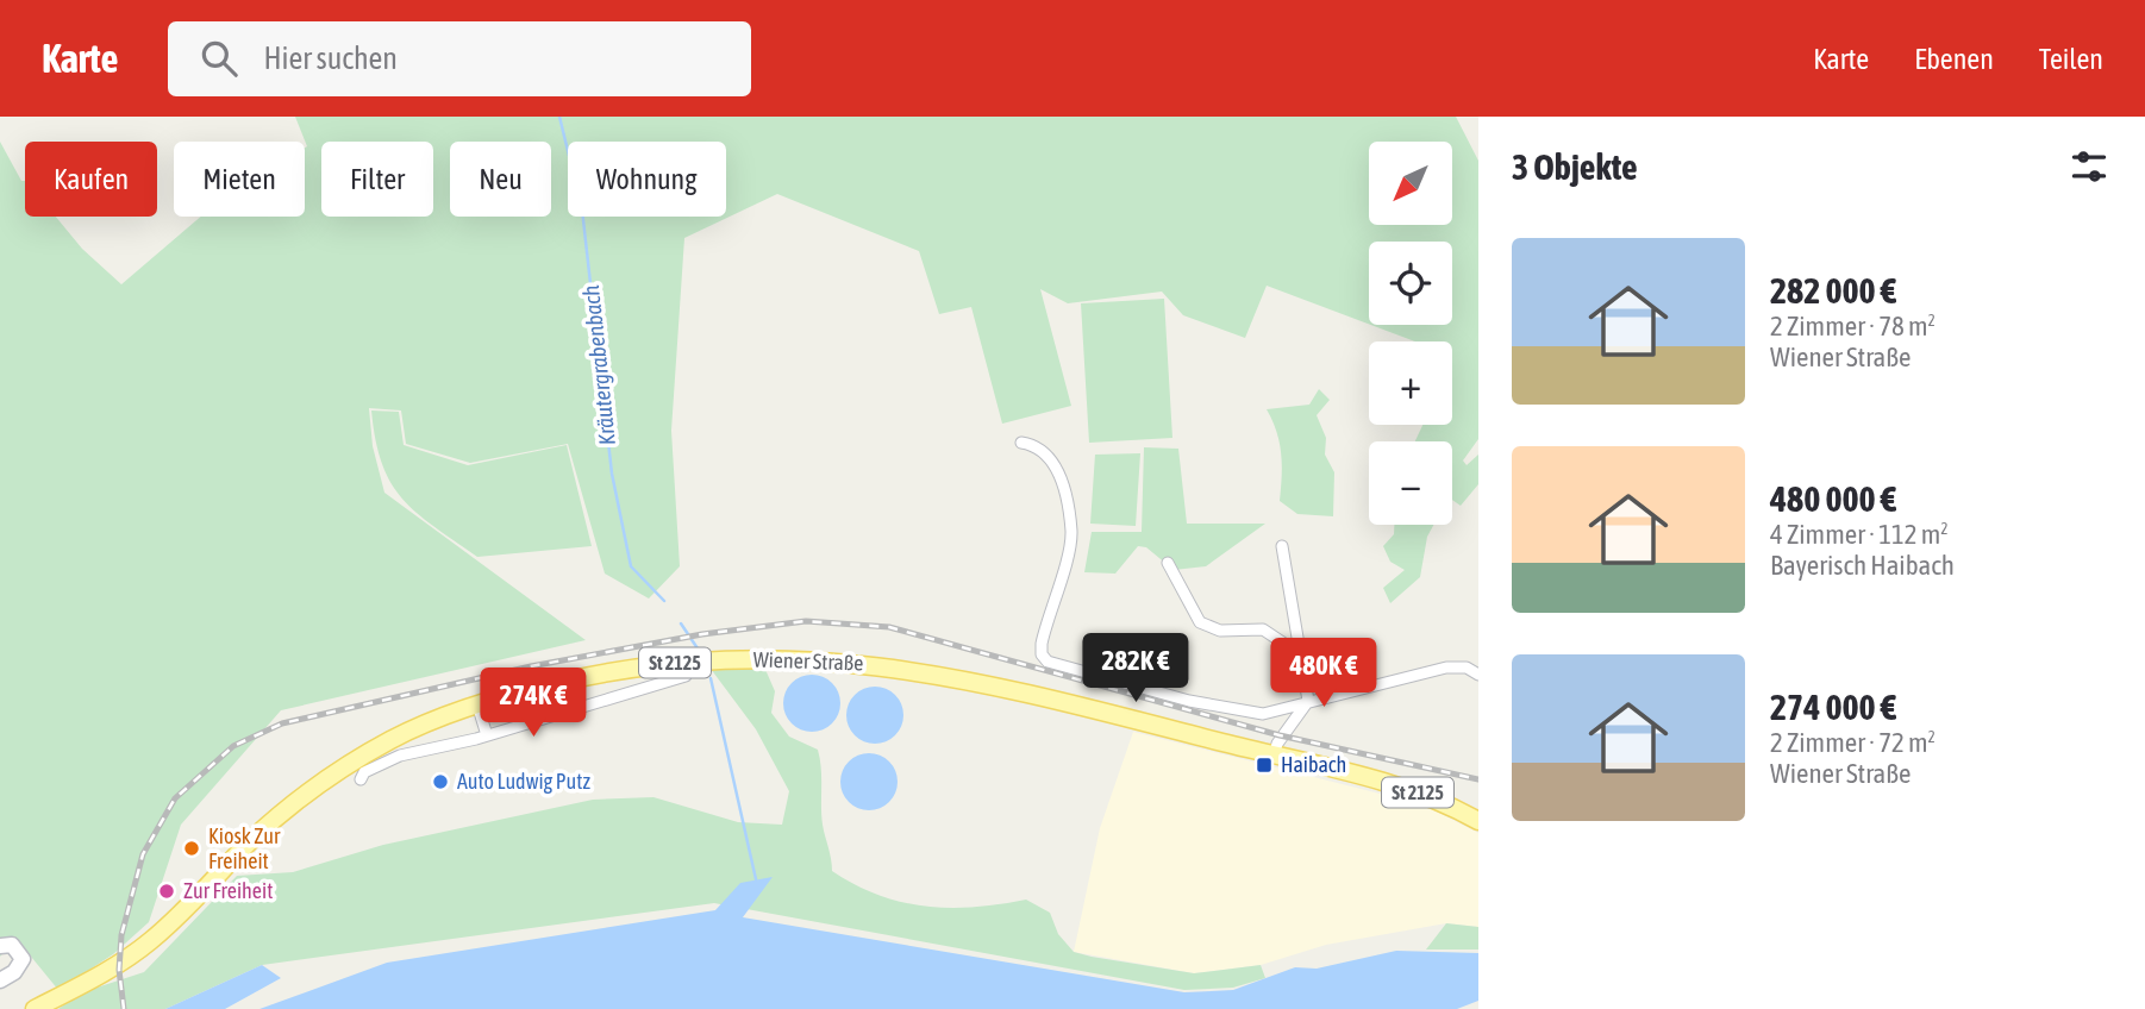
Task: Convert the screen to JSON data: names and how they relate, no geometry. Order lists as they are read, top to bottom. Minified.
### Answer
{"streets":{"main road":["Wiener Straße","St 2125"]},"water":["Kräutergrabenbach"],"places":{"transit":["Haibach"],"other":["Auto Ludwig Putz","Kiosk Zur Freiheit","Zur Freiheit"]},"north":"bottom left","page":{"header":"Karte","search":"Hier suchen","nav":["Karte","Ebenen","Teilen"],"heading":"3 Objekte","map_buttons":["+","−"],"chip":["Kaufen","Mieten","Filter","Neu","Wohnung"],"list":[{"name":"282 000 €","note":"2 Zimmer · 78 m² · Wiener Straße"},{"name":"480 000 €","note":"4 Zimmer · 112 m² · Bayerisch Haibach"},{"name":"274 000 €","note":"2 Zimmer · 72 m² · Wiener Straße"}],"price":["282K €","480K €","274K €"]}}
